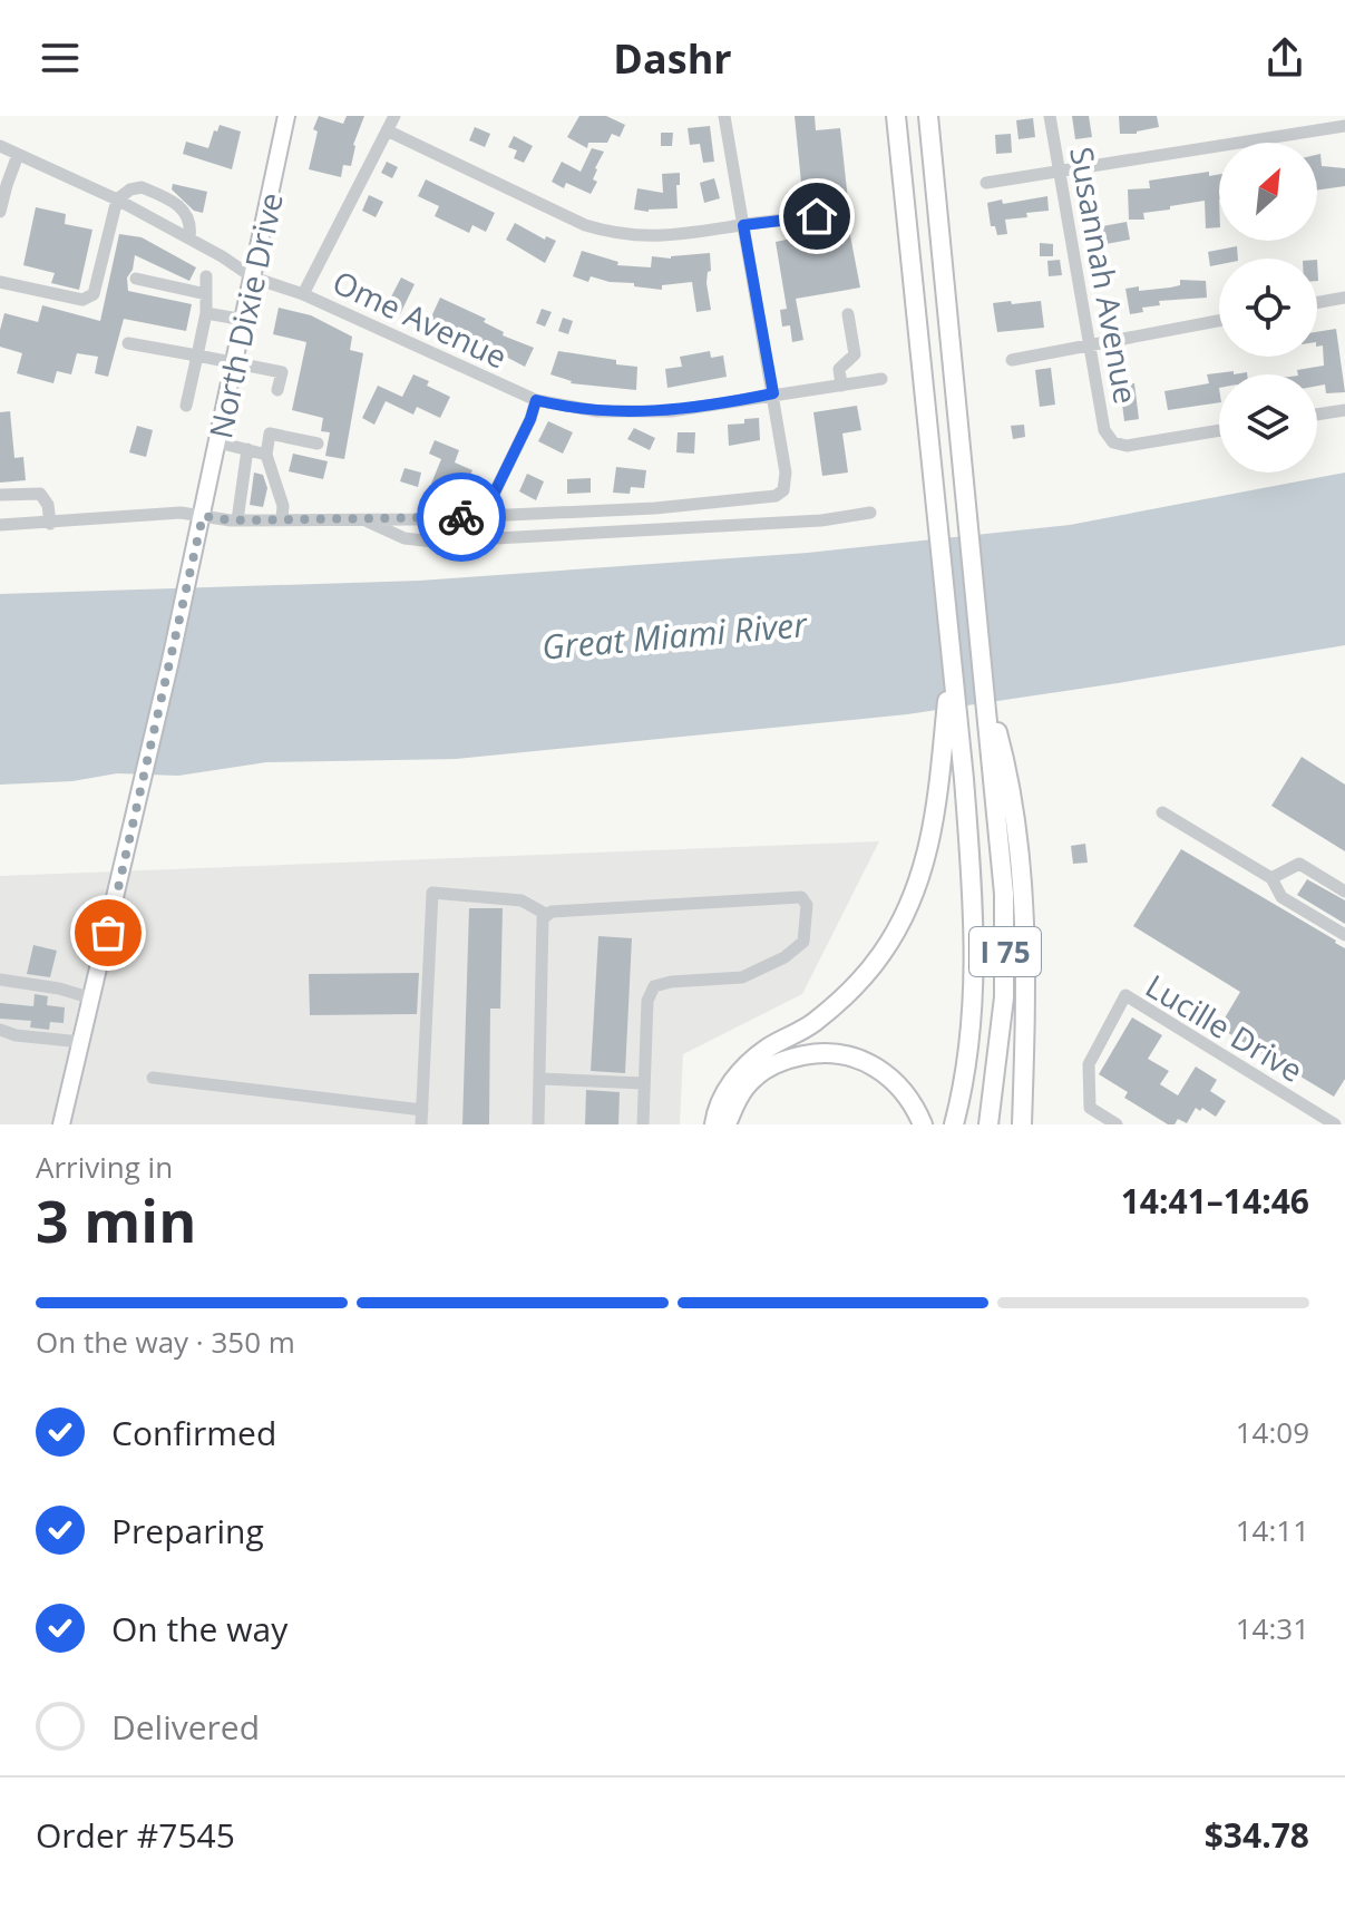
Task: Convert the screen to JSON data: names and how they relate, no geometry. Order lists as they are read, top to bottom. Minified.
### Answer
{"streets":{"highway":["I 75"],"main road":["North Dixie Drive"],"street":["Susannah Avenue","Ome Avenue","Lucille Drive"]},"crossings":[["North Dixie Drive","Ome Avenue"]],"water":["Great Miami River"],"north":"top right","page":{"header":"Dashr","heading":["3 min","Arriving in","14:41–14:46"],"panel":["Order #7545","$34.78"],"bar":"On the way · 350 m","list":[["Confirmed","14:09"],["Preparing","14:11"],["On the way","14:31"],"Delivered"]}}
